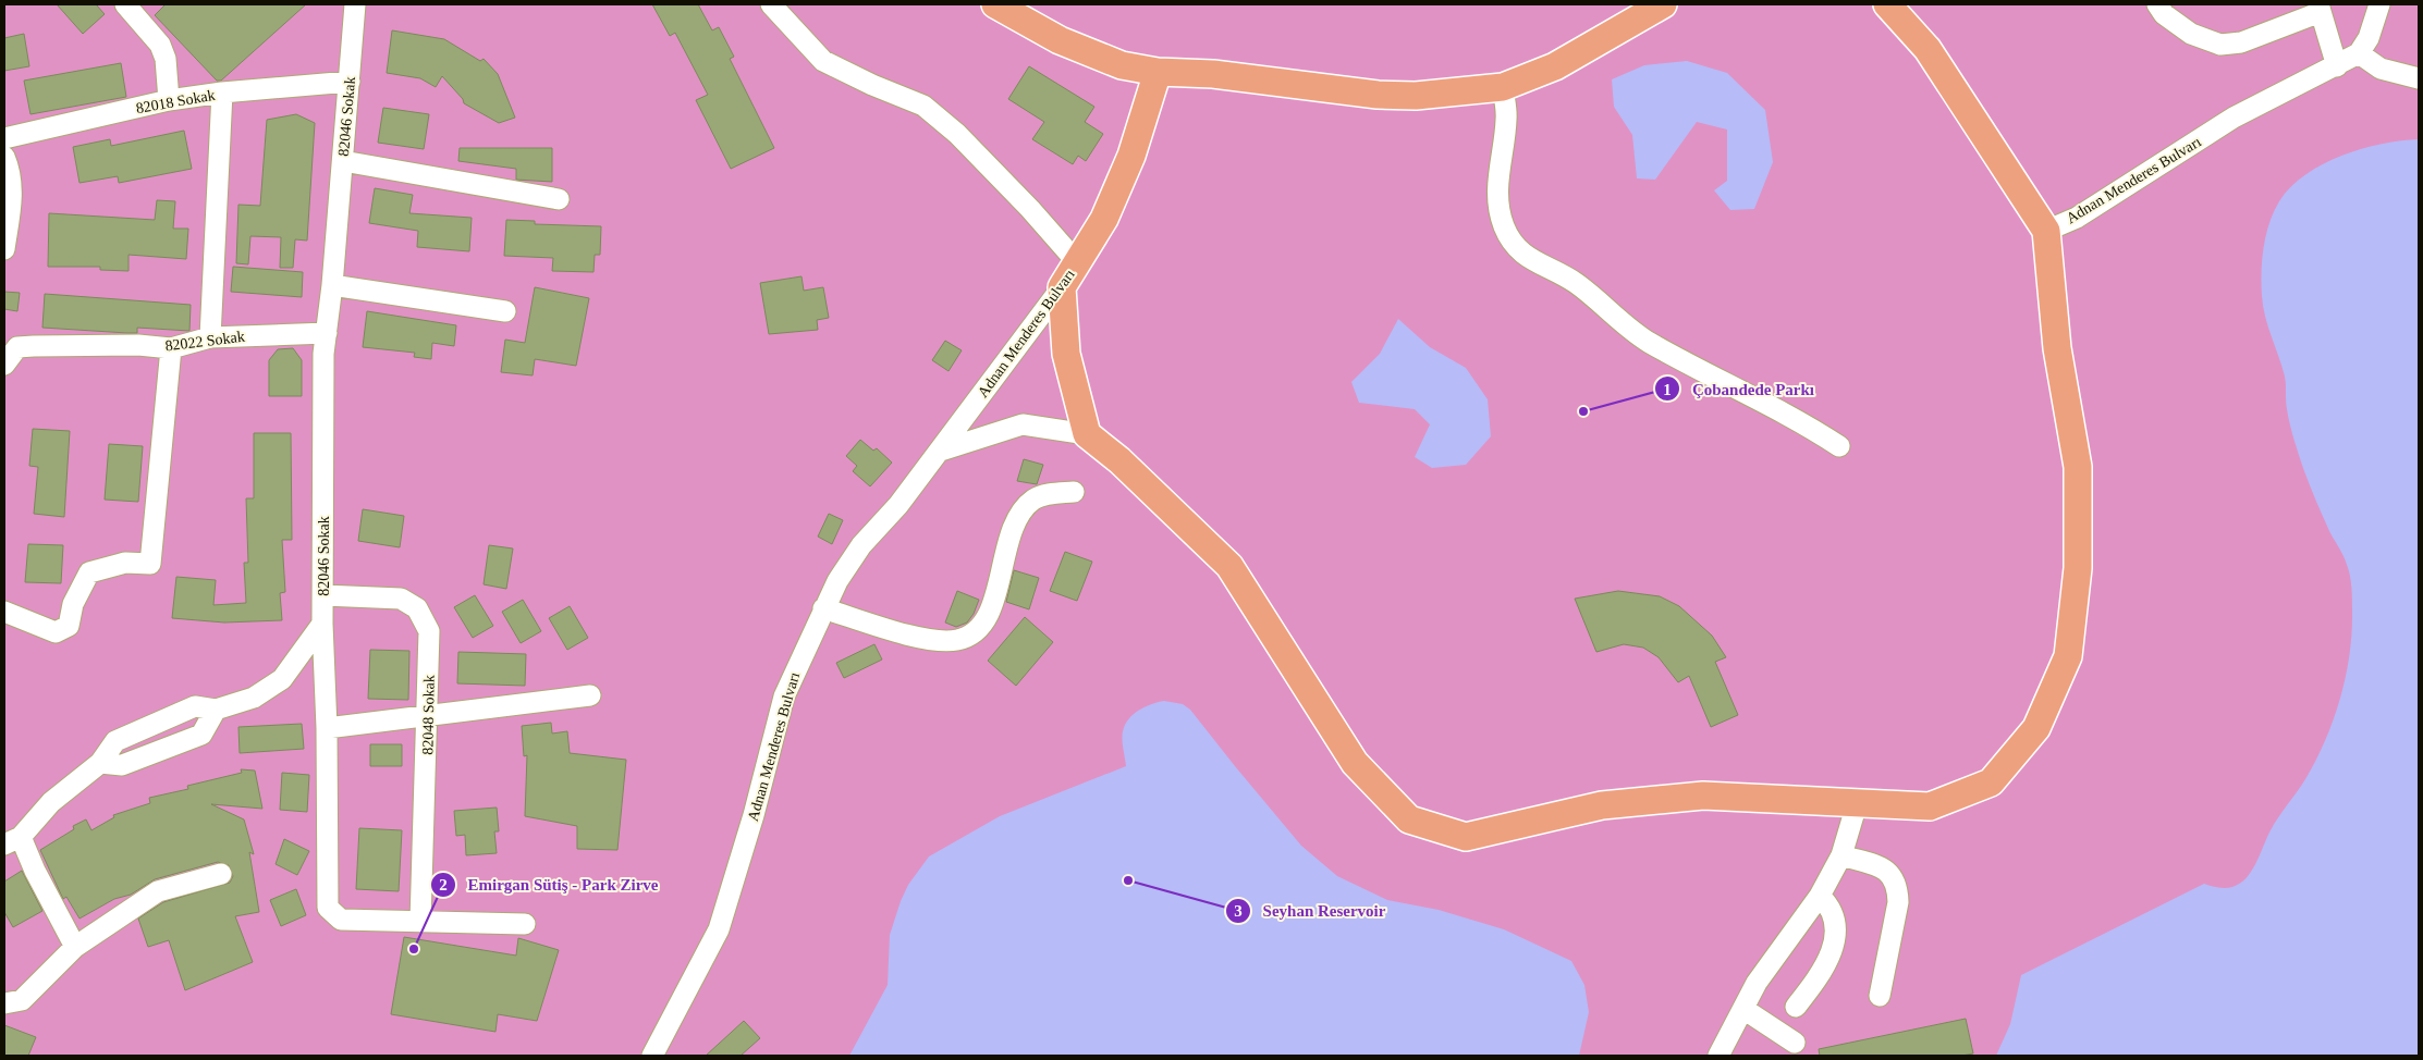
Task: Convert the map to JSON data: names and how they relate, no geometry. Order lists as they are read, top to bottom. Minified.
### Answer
{"streets":{"main road":["Adnan Menderes Bulvarı"],"street":["82018 Sokak","82046 Sokak","82022 Sokak","82048 Sokak"]},"crossings":[["82018 Sokak","82046 Sokak"],["82046 Sokak","82022 Sokak"],["82046 Sokak","82048 Sokak"]],"places":["Çobandede Parkı","Seyhan Reservoir","Emirgan Sütiş - Park Zirve"]}
